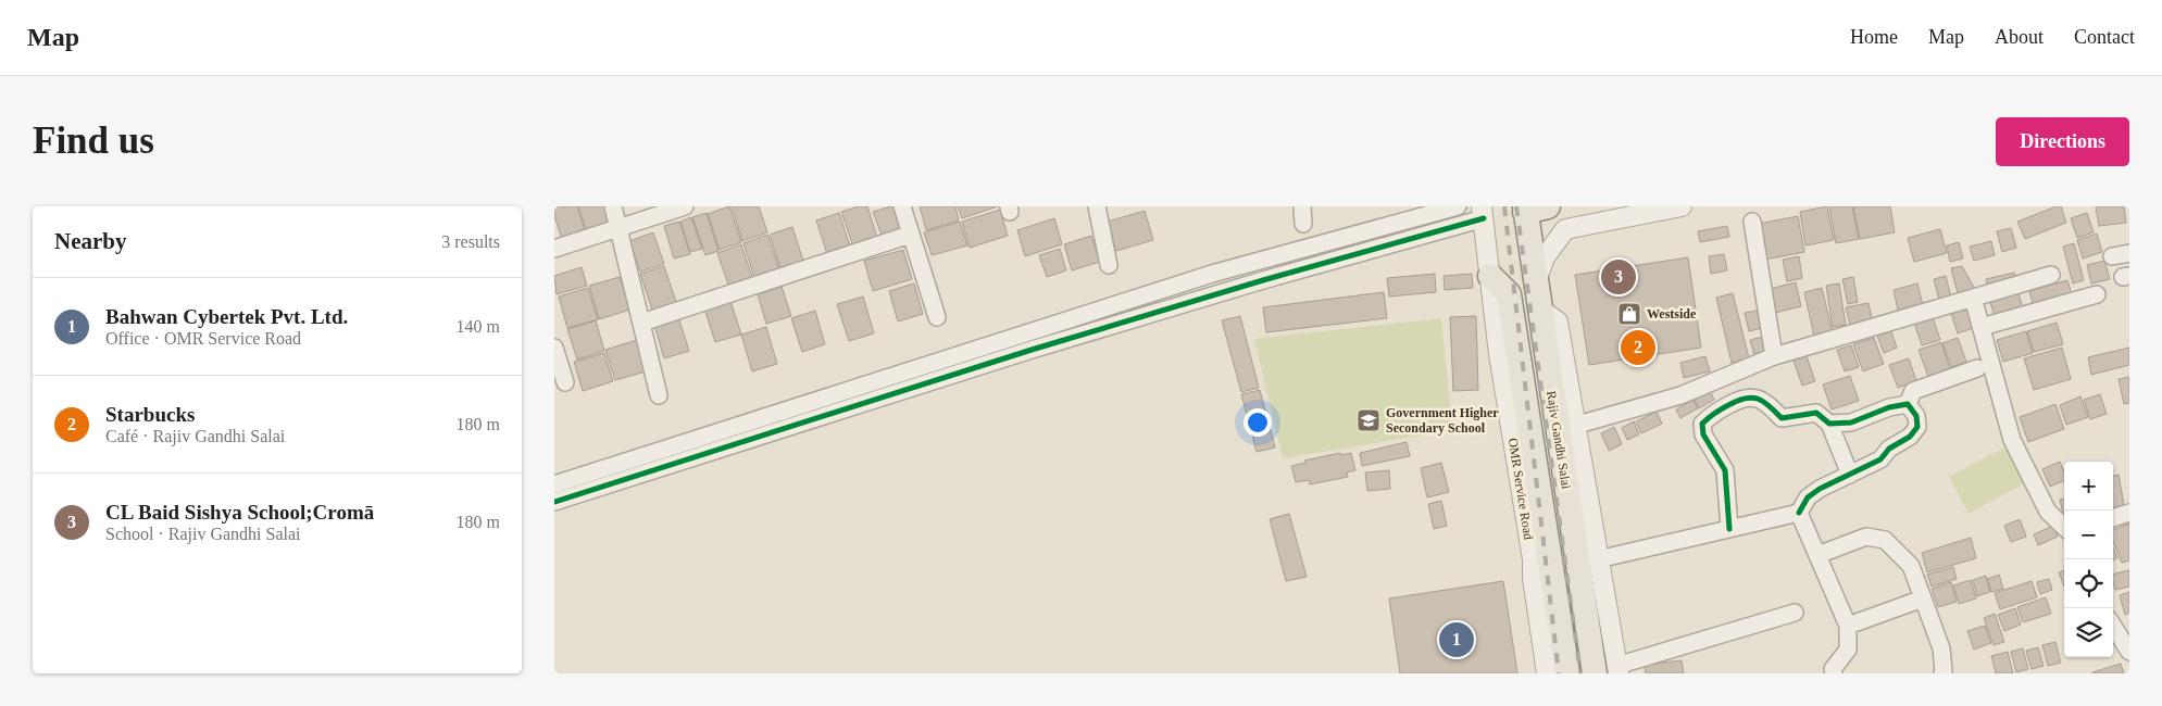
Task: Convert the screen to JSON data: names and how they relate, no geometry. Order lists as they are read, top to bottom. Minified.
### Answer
{"streets":{"main road":["Rajiv Gandhi Salai"],"street":["OMR Service Road"]},"crossings":[["Rajiv Gandhi Salai","OMR Service Road"]],"places":{"shop":["Westside"],"school or university":["Government Higher Secondary School"]},"page":{"header":"Map","nav":["Home","Map","About","Contact"],"buttons":"Directions","title":"Find us","heading":["Nearby","3 results"],"pins":["3","2","1"],"list":[{"mark":"1","name":"Bahwan Cybertek Pvt. Ltd.","note":"Office · OMR Service Road","value":"140 m"},{"mark":"2","name":"Starbucks","note":"Café · Rajiv Gandhi Salai","value":"180 m"},{"mark":"3","name":"CL Baid Sishya School;Cromā","note":"School · Rajiv Gandhi Salai","value":"180 m"}],"map_buttons":["+","−"]}}
